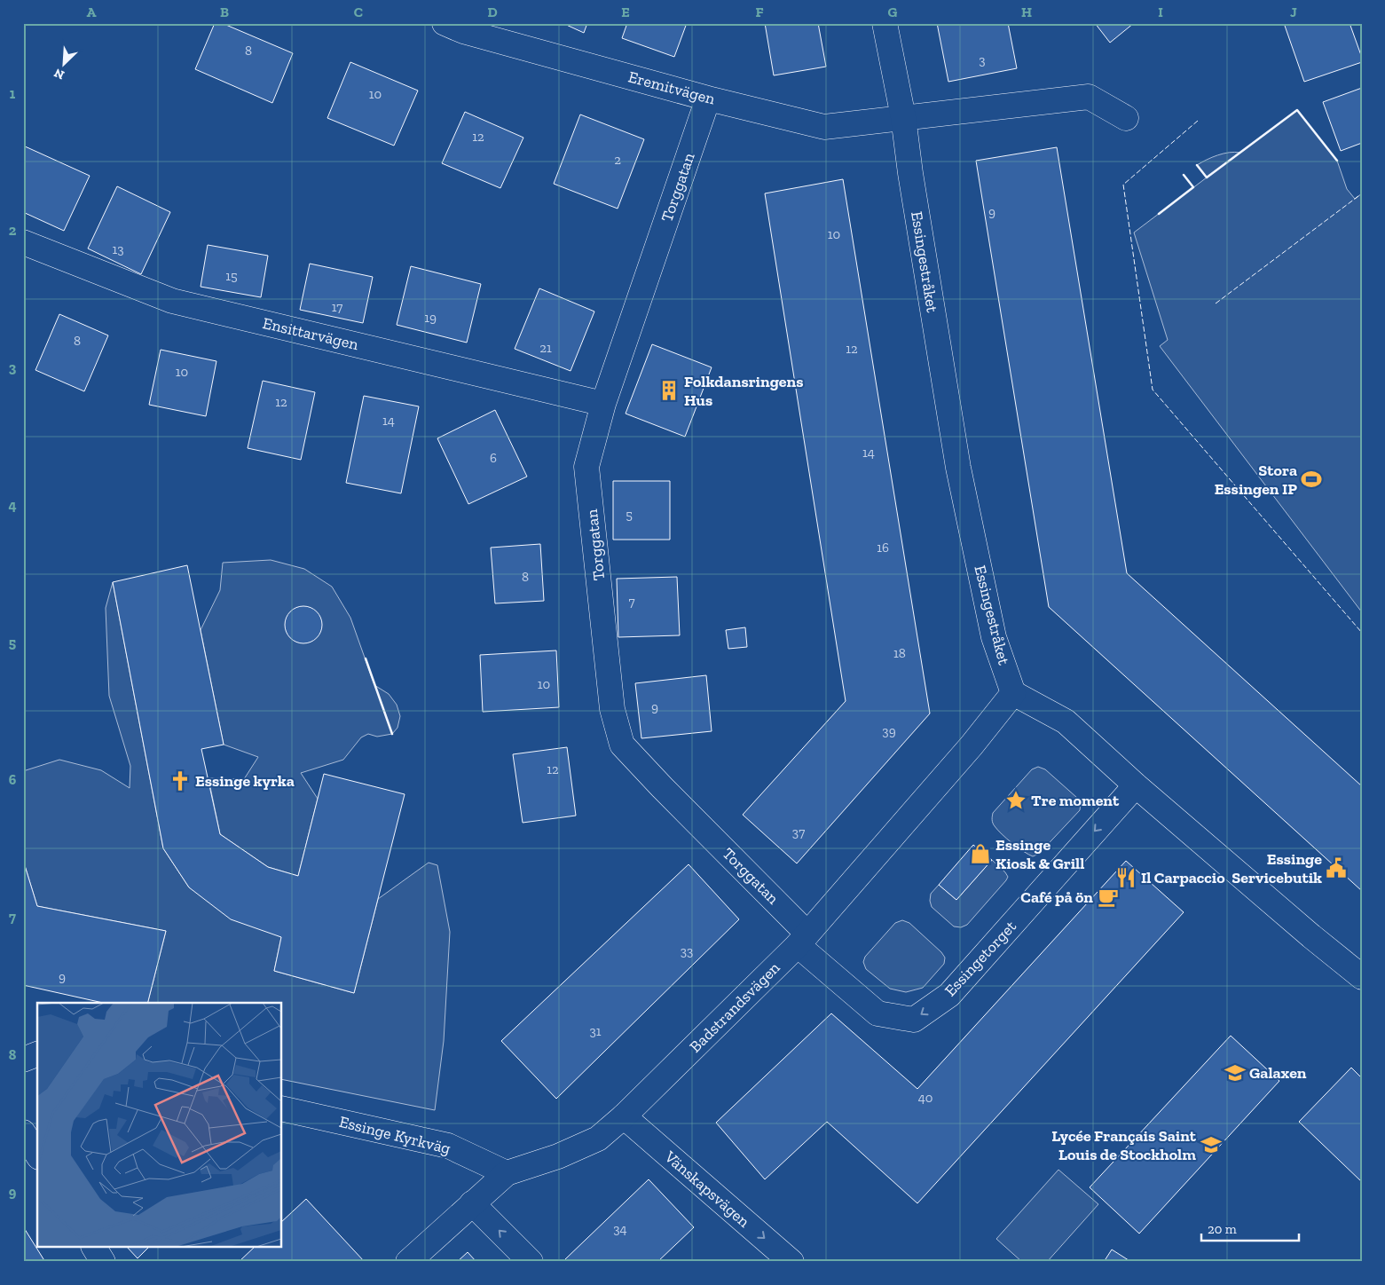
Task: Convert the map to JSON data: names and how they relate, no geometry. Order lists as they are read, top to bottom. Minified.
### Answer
{"streets":{"street":["Eremitvägen","Torggatan","Essingestråket","Ensittarvägen","Essingetorget","Badstrandsvägen","Essinge Kyrkväg","Vänskapsvägen"]},"crossings":[["Eremitvägen","Torggatan"],["Eremitvägen","Essingestråket"],["Torggatan","Ensittarvägen"],["Torggatan","Essingetorget"],["Torggatan","Badstrandsvägen"],["Essingestråket","Badstrandsvägen"],["Essingetorget","Badstrandsvägen"],["Badstrandsvägen","Essinge Kyrkväg"],["Badstrandsvägen","Vänskapsvägen"]],"one_way":["Vänskapsvägen"],"places":{"building":["Folkdansringens Hus"],"sports":["Stora Essingen IP"],"church":["Essinge kyrka"],"place":["Tre moment"],"shop":["Essinge Kiosk & Grill"],"public building":["Essinge Servicebutik"],"restaurant":["Il Carpaccio"],"cafe":["Café på ön"],"school or university":["Galaxen","Lycée Français Saint Louis de Stockholm"]},"house_numbers":["8","3","10","12","2","9","10","13","15","17","19","8","21","12","10","12","14","14","6","5","16","8","7","18","10","9","39","12","37","33","9","31","40","34"],"scale_bar":"20 m","north":"bottom left","grid":{"columns":["A","B","C","D","E","F","G","H","I","J"],"rows":["1","2","3","4","5","6","7","8","9"]}}
